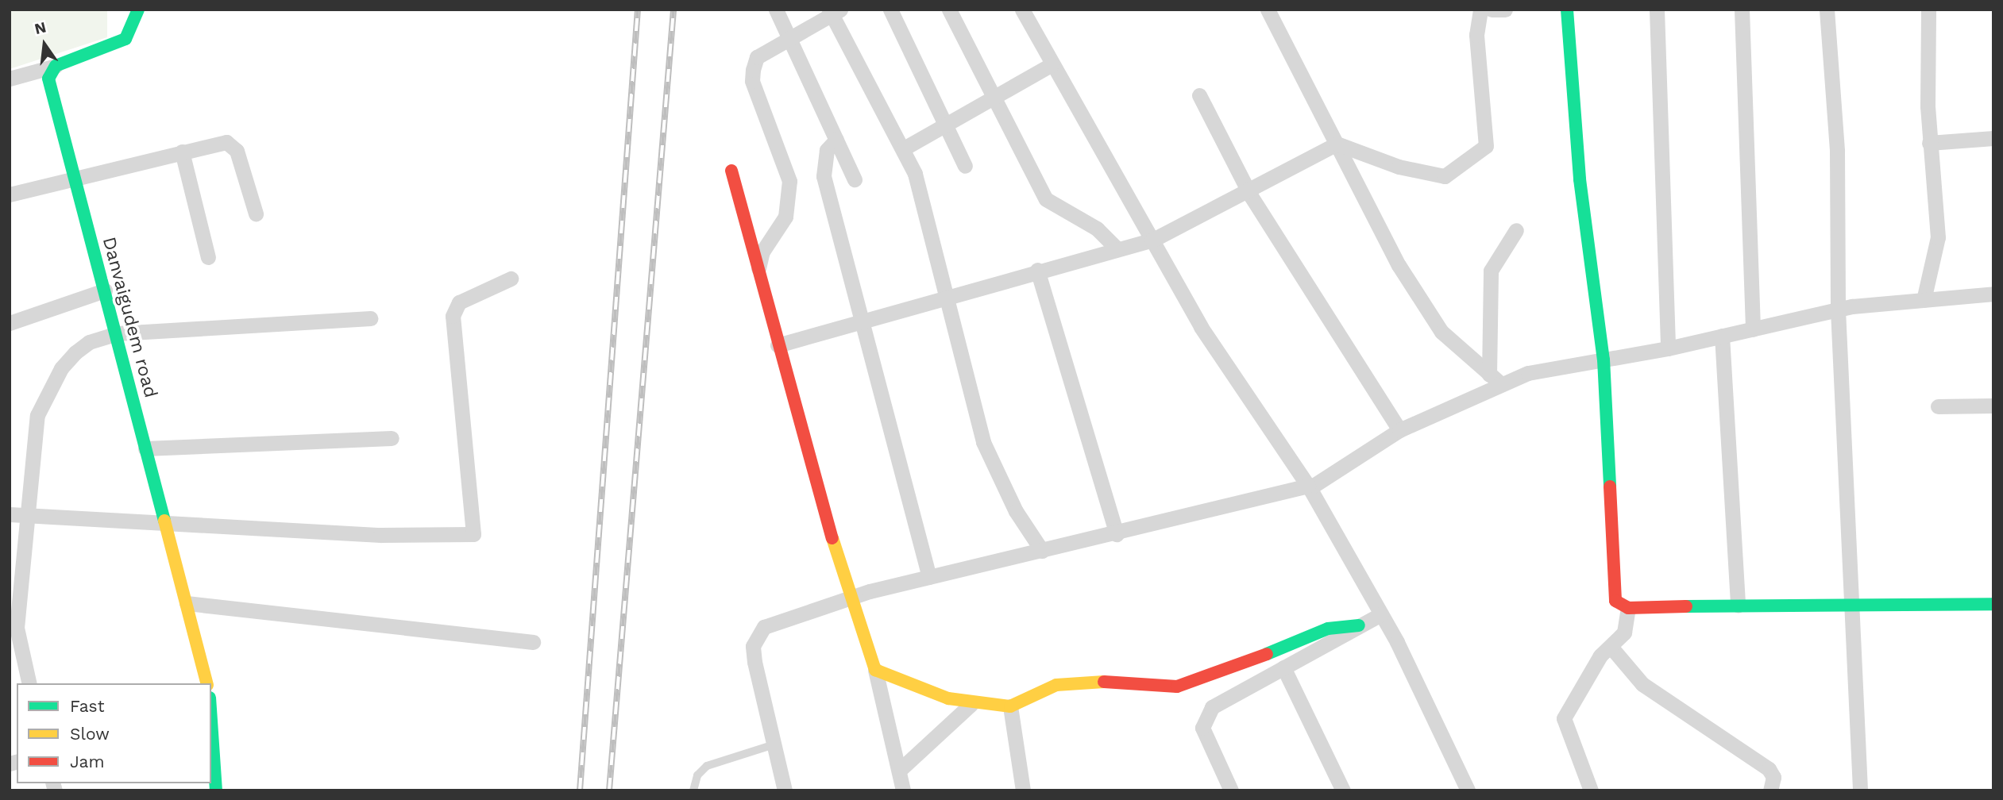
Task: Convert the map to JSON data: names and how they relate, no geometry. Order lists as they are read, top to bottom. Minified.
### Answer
{"streets":{"street":["Danvaigudem road"]},"legend":["Fast","Slow","Jam"],"north":"top"}
